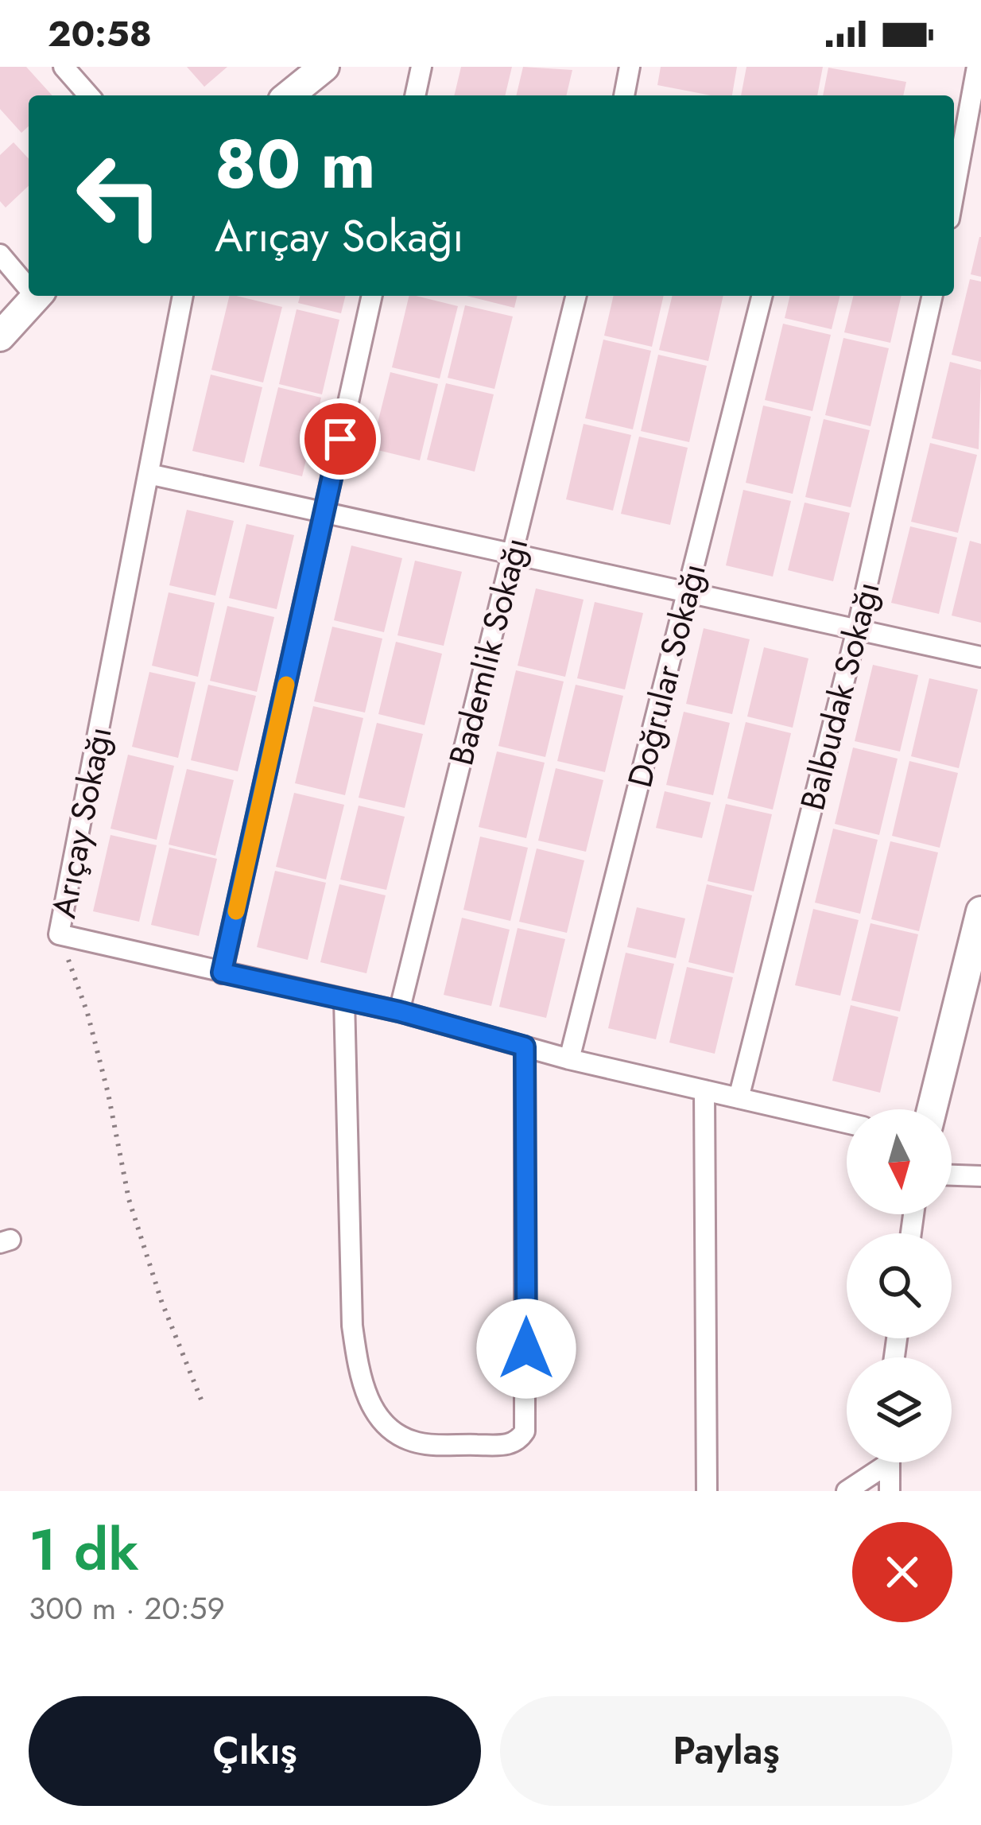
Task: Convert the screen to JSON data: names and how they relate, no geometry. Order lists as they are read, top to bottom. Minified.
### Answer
{"streets":{"street":["Bademlik Sokağı","Doğrular Sokağı","Balbudak Sokağı","Arıçay Sokağı"]},"crossings":[["Bademlik Sokağı","Arıçay Sokağı"],["Doğrular Sokağı","Arıçay Sokağı"],["Balbudak Sokağı","Arıçay Sokağı"]],"north":"bottom","page":{"status":"20:58","turn":["80 m","Arıçay Sokağı"],"heading":["1 dk","300 m · 20:59"],"buttons":["Çıkış","Paylaş"]}}
